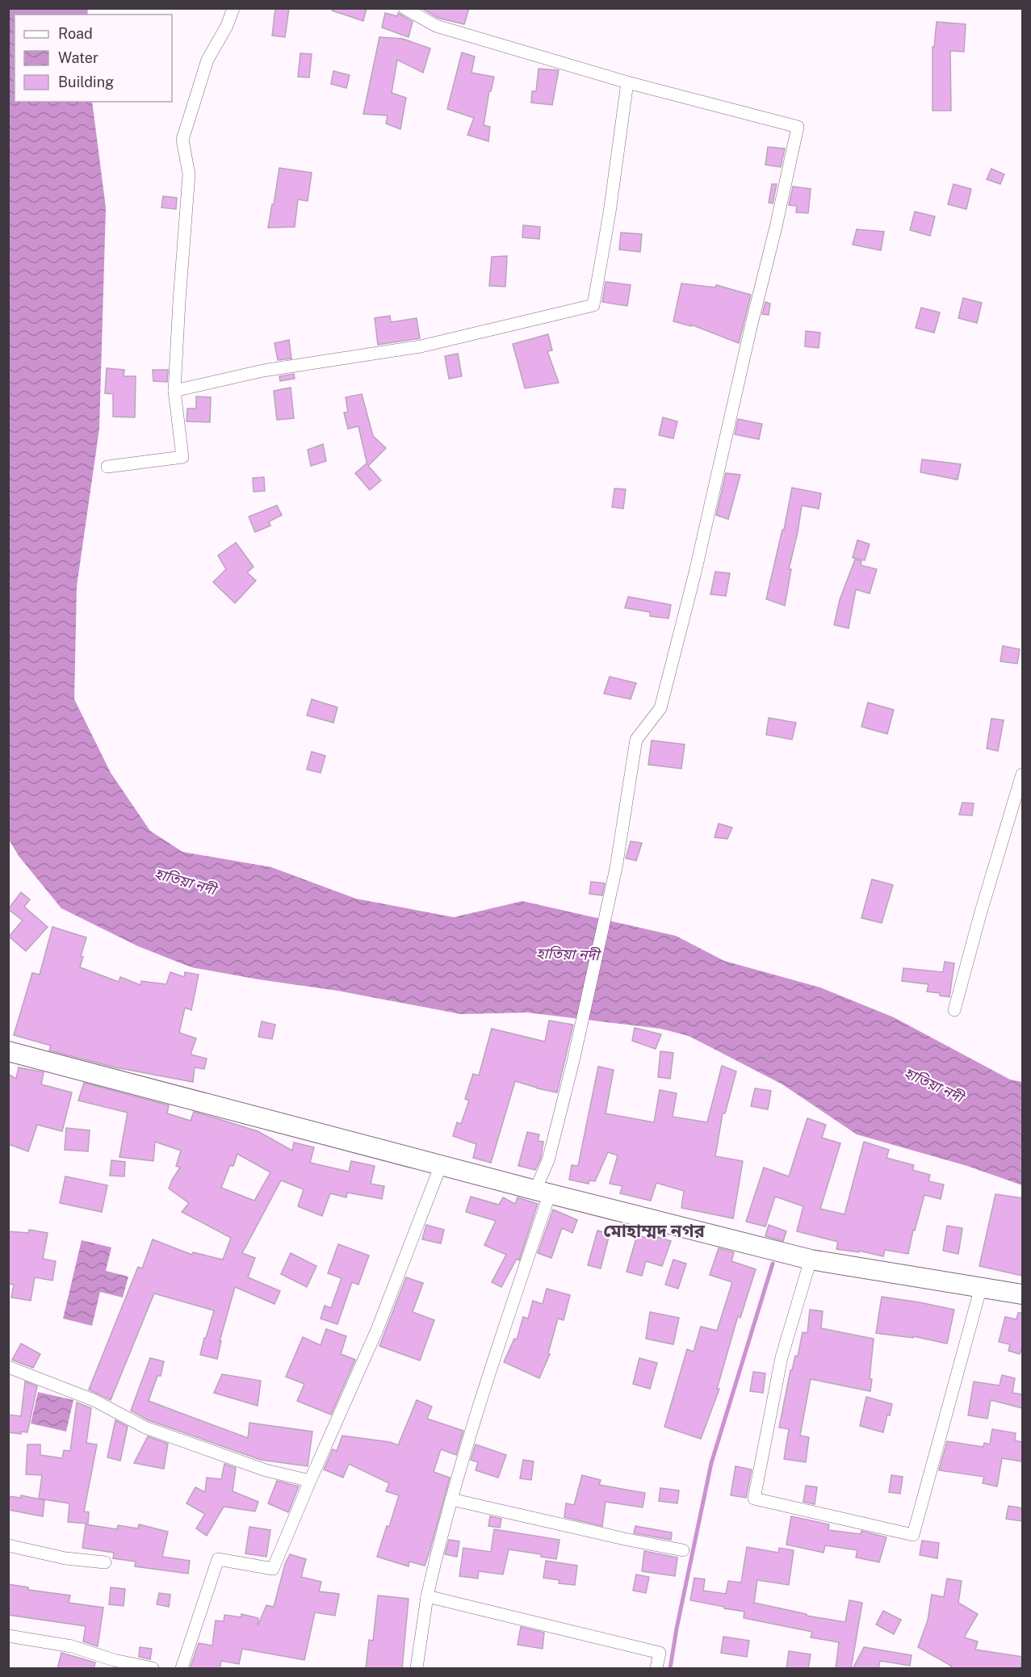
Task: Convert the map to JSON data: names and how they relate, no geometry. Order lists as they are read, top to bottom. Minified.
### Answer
{"districts":["মোহাম্মদ নগর"],"water":["হাতিয়া নদী"],"legend":["Road","Water","Building"]}
